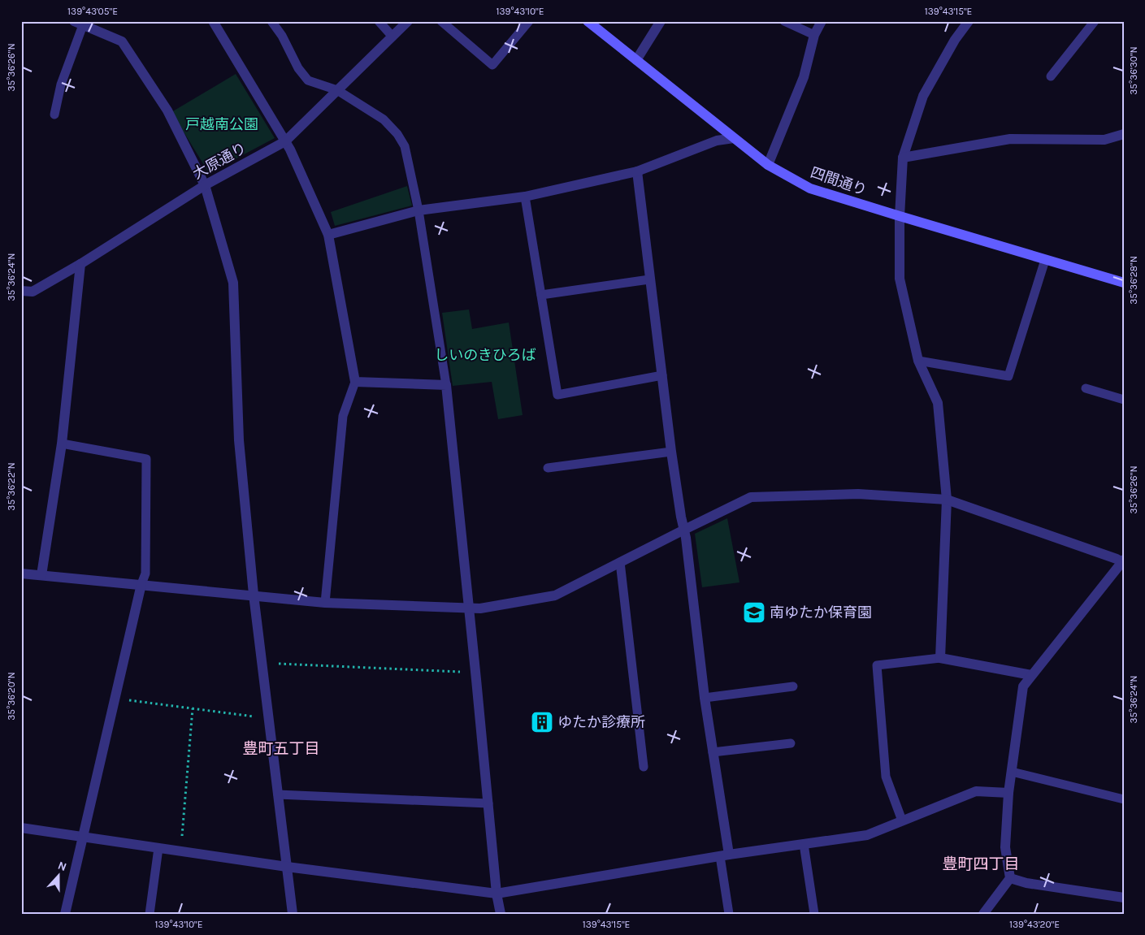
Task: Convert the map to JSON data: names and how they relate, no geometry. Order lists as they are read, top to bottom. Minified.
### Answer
{"streets":{"street":["大原通り","四間通り"]},"districts":["豊町五丁目","豊町四丁目"],"parks":["戸越南公園","しいのきひろば"],"places":{"school or university":["南ゆたか保育園"],"building":["ゆたか診療所"]},"north":"top","coordinates":["139°43'05\"E","139°43'10\"E","139°43'15\"E","35°36'26\"N","35°36'30\"N","35°36'24\"N","35°36'28\"N","35°36'22\"N","35°36'20\"N","139°43'20\"E"]}
